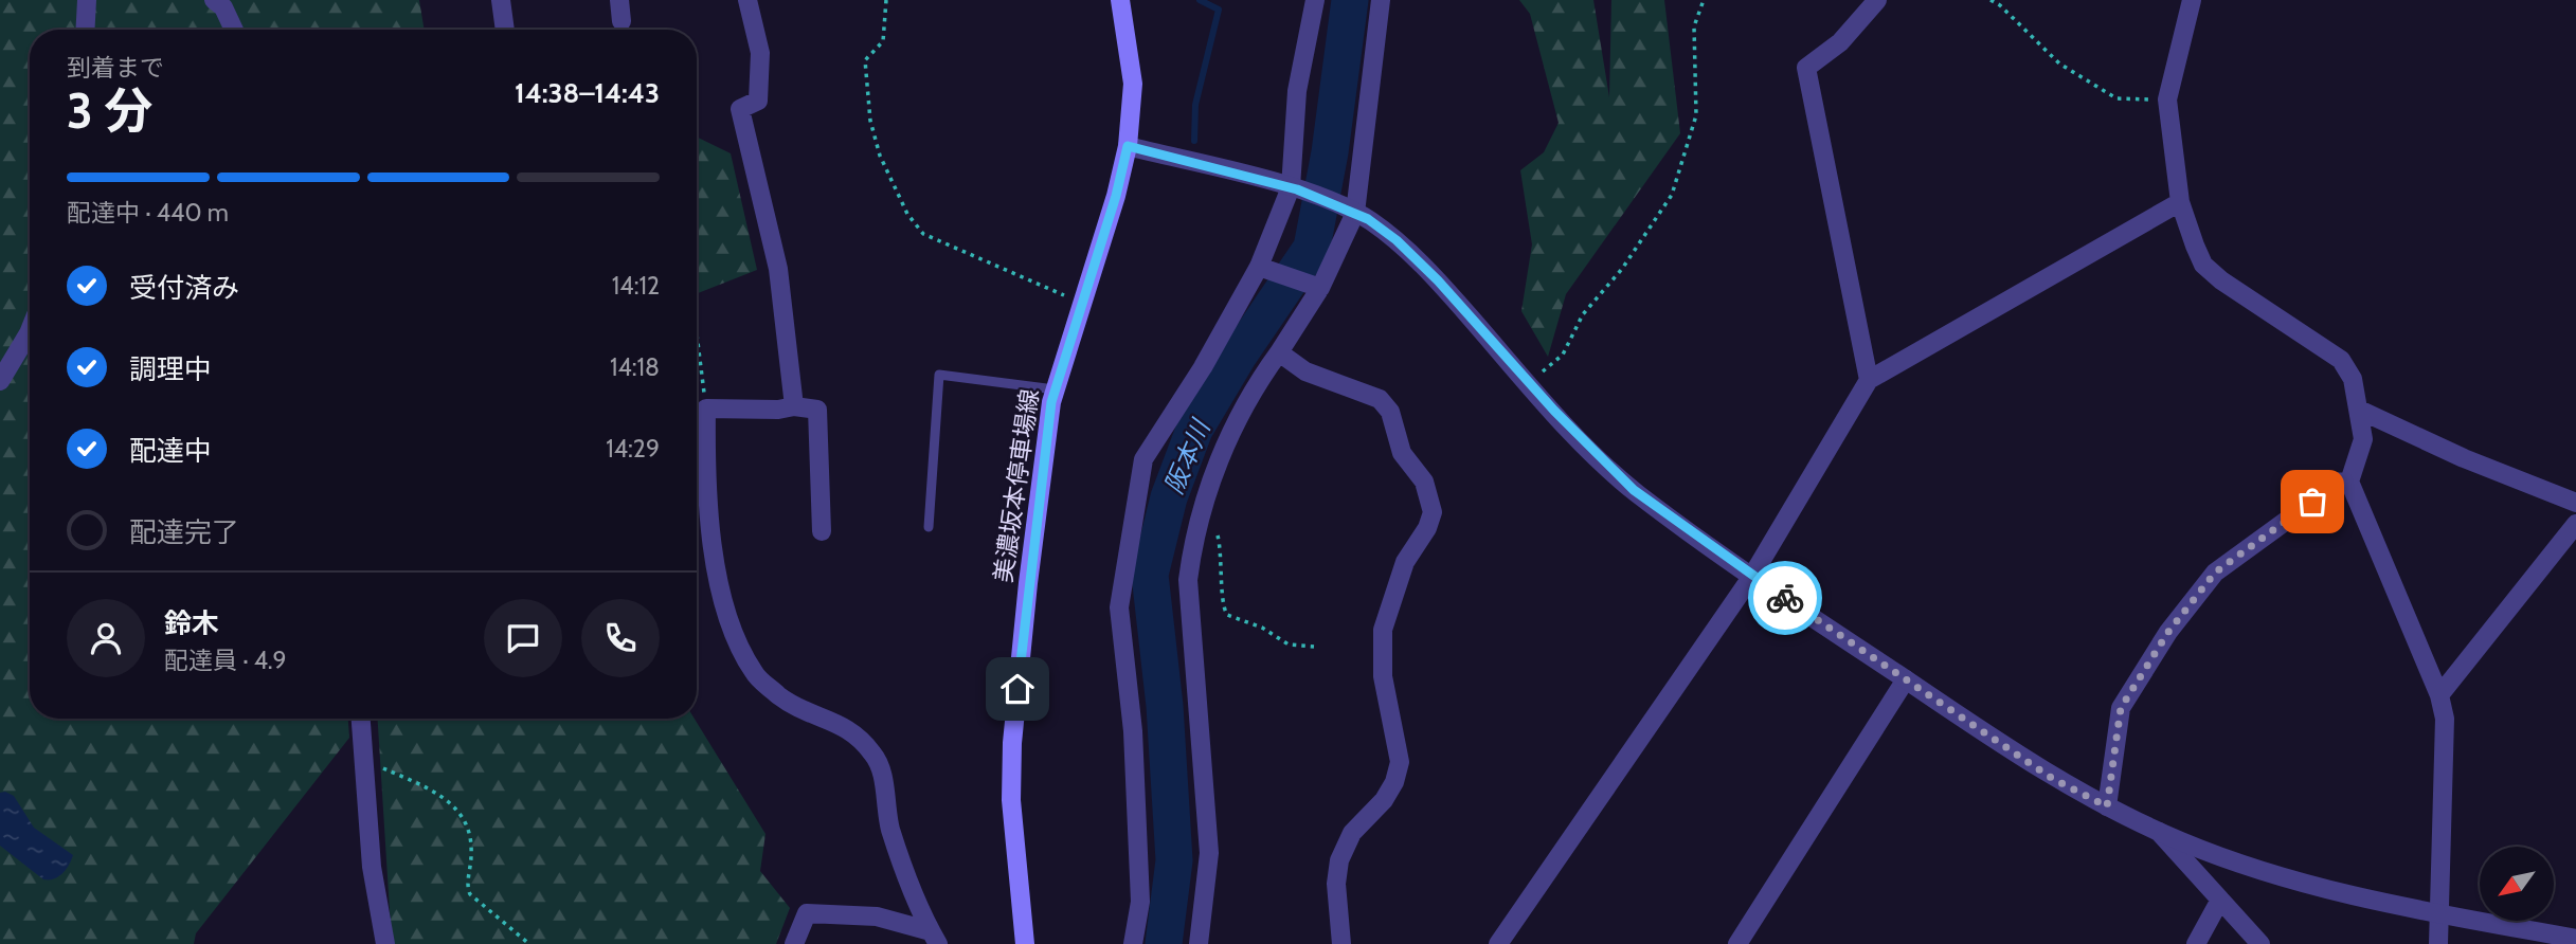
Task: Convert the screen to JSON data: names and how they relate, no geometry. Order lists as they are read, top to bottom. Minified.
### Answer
{"streets":{"main road":["美濃坂本停車場線"]},"water":["阪本川"],"north":"bottom left","page":{"heading":["3 分","到着まで","14:38–14:43"],"panel":["鈴木","配達員 · 4.9"],"bar":"配達中 · 440 m","list":[["受付済み","14:12"],["調理中","14:18"],["配達中","14:29"],"配達完了"]}}
